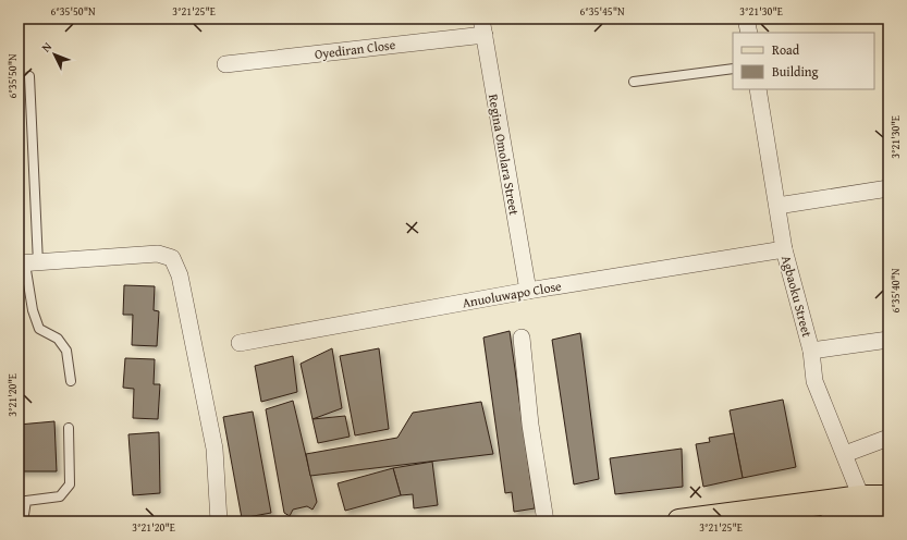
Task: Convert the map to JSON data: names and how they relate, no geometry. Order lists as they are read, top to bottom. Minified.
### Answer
{"streets":{"street":["Oyediran Close","Regina Omolara Street","Anuoluwapo Close","Agbaoku Street"]},"crossings":[["Oyediran Close","Regina Omolara Street"],["Regina Omolara Street","Anuoluwapo Close"],["Anuoluwapo Close","Agbaoku Street"]],"legend":["Road","Building"],"north":"top left","coordinates":["6°35'50\"N","3°21'25\"E","6°35'45\"N","3°21'30\"E","6°35'40\"N","3°21'20\"E"]}
